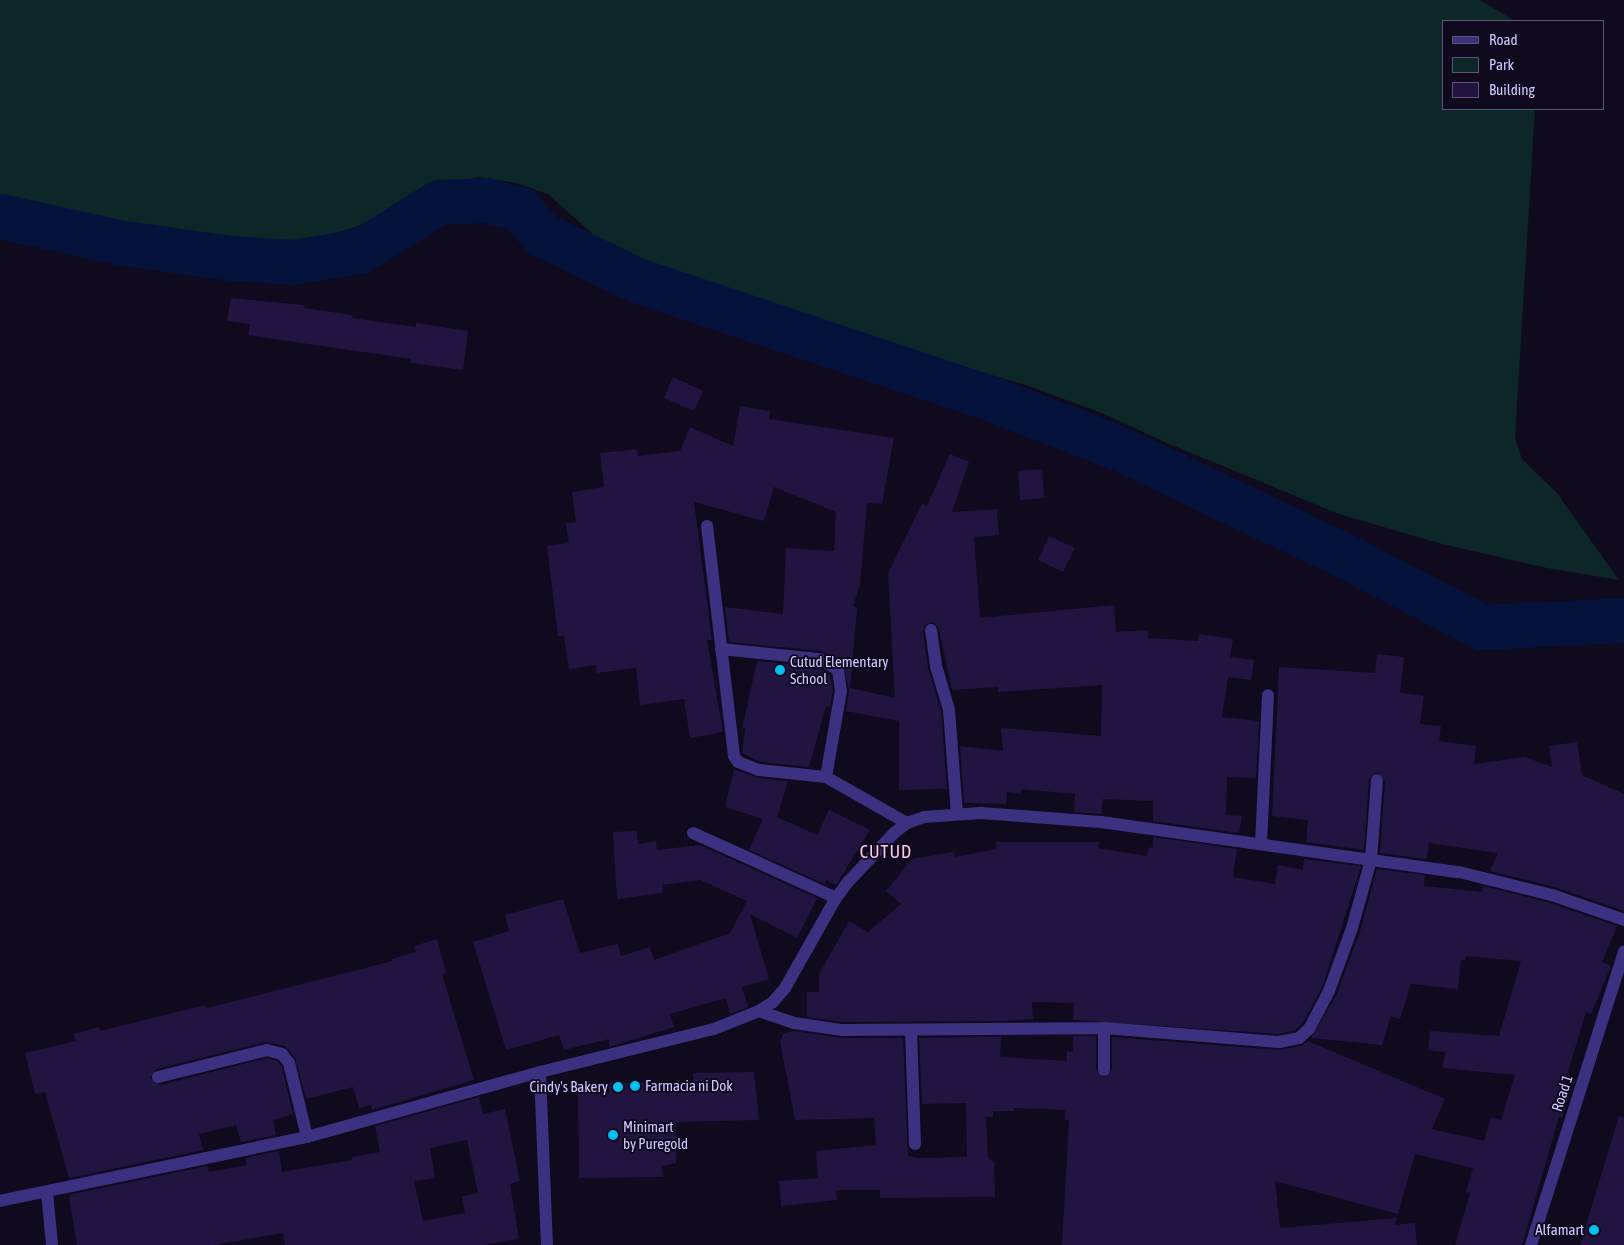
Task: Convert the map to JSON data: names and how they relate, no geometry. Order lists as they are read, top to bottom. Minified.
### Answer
{"streets":{"street":["Road 1"]},"districts":["CUTUD"],"places":["Cutud Elementary School","Farmacia ni Dok","Cindy's Bakery","Minimart by Puregold","Alfamart"],"legend":["Road","Park","Building"]}
